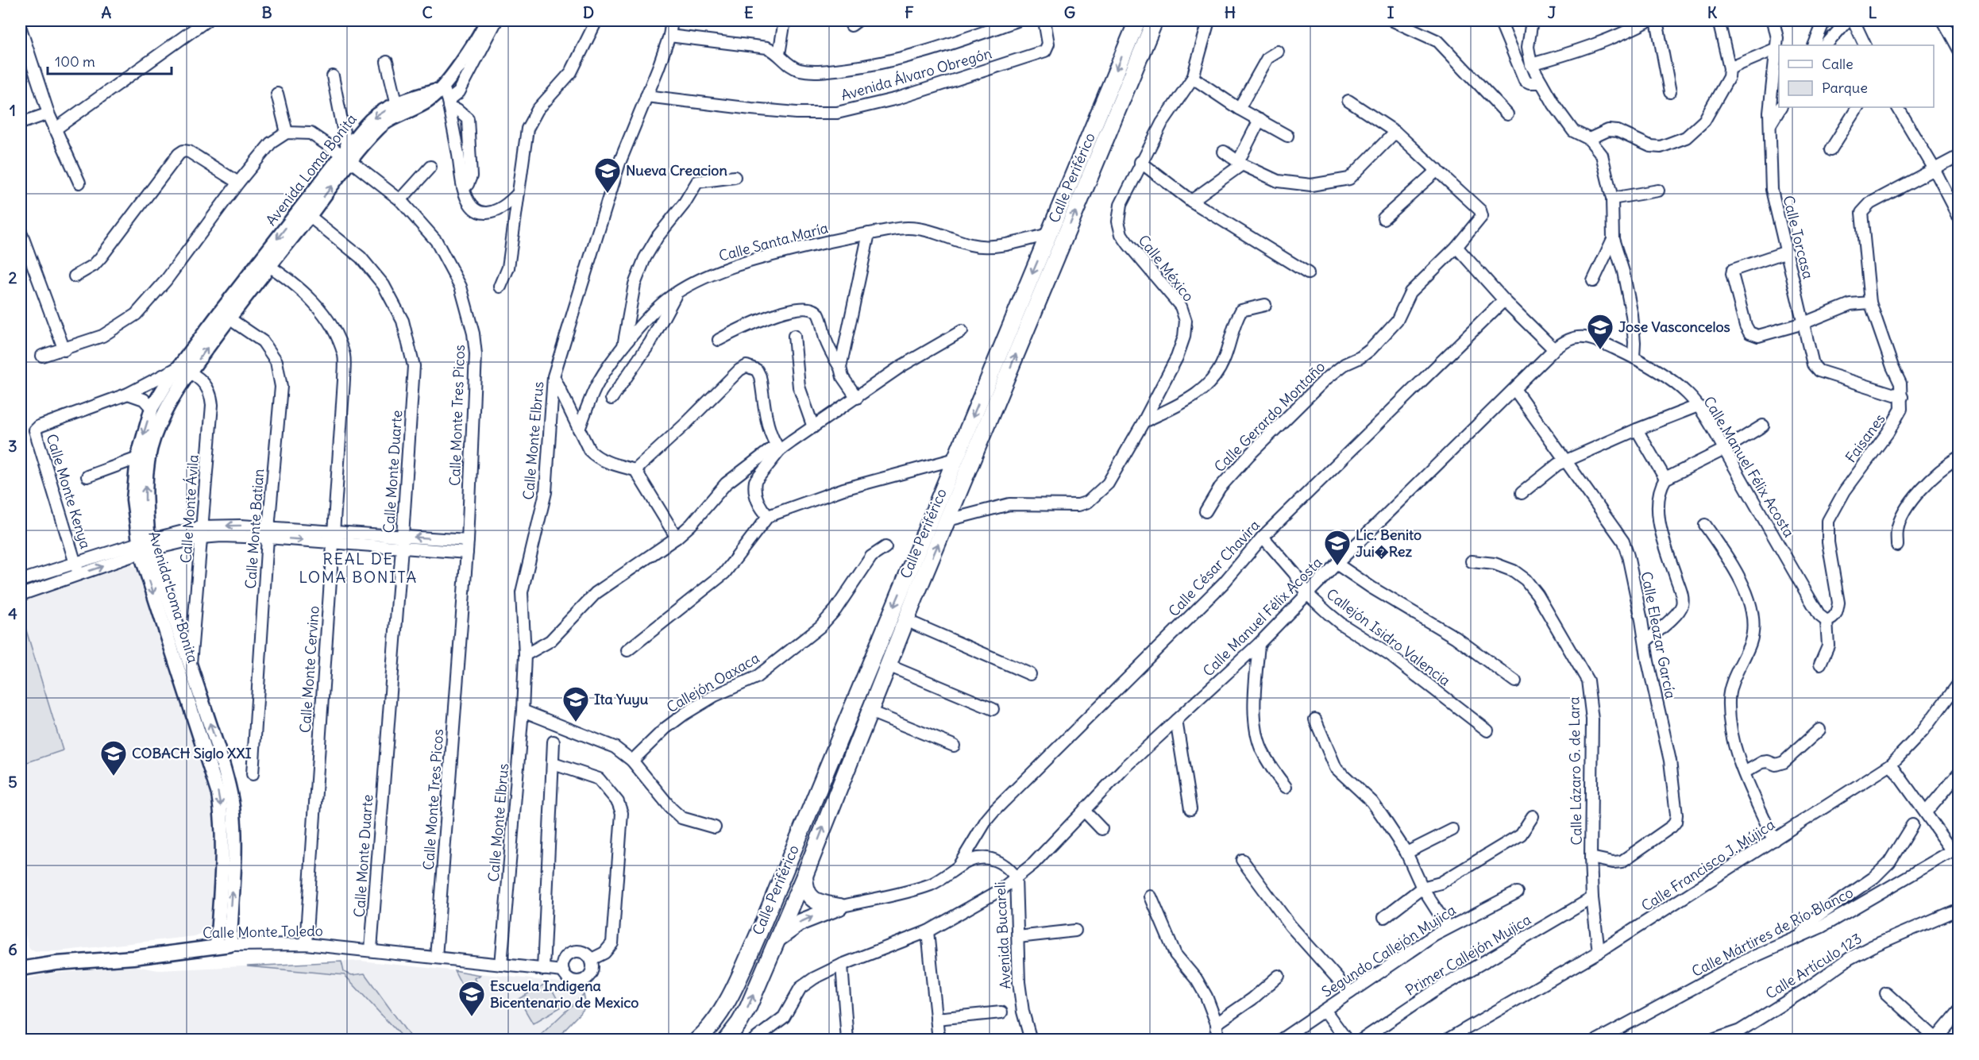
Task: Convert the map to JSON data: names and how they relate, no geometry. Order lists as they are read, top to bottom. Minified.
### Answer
{"streets":{"highway":["Calle Periférico"],"main road":["Avenida Loma Bonita","Calle Monte Toledo"],"street":["Avenida Álvaro Obregón","Calle Torcasa","Calle Santa María","Calle México","Calle Monte Tres Picos","Calle Gerardo Montaño","Faisanes","Calle Monte Elbrus","Calle Manuel Félix Acosta","Calle Monte Duarte","Calle Monte Kenya","Calle Monte Ávila","Calle Monte Batian","Calle César Chavira","Calle Eleazar García","Callejón Isidro Valencia","Calle Monte Cervino","Callejón Oaxaca","Calle Lázaro G. de Lara","Calle Francisco J. Mújica","Calle Mártires de Río Blanco","Avenida Bucareli","Segundo Callejón Mujica","Primer Callejón Mujica","Calle Artículo 123"]},"crossings":[["Avenida Álvaro Obregón","Calle Monte Elbrus"],["Avenida Loma Bonita","Calle Monte Tres Picos"],["Avenida Loma Bonita","Calle Monte Duarte"],["Avenida Loma Bonita","Calle Monte Kenya"],["Avenida Loma Bonita","Calle Monte Ávila"],["Avenida Loma Bonita","Calle Monte Batian"],["Avenida Loma Bonita","Calle Monte Cervino"],["Avenida Loma Bonita","Calle Monte Toledo"],["Calle Periférico","Calle Santa María"],["Calle Periférico","Calle México"],["Calle Torcasa","Faisanes"],["Calle Monte Tres Picos","Calle Monte Toledo"],["Faisanes","Calle Manuel Félix Acosta"],["Calle Monte Elbrus","Calle Monte Toledo"],["Calle Manuel Félix Acosta","Calle Eleazar García"],["Calle Manuel Félix Acosta","Callejón Isidro Valencia"],["Calle Manuel Félix Acosta","Avenida Bucareli"],["Calle Monte Duarte","Calle Monte Toledo"],["Calle Monte Kenya","Calle Monte Ávila"],["Calle César Chavira","Callejón Isidro Valencia"],["Calle César Chavira","Avenida Bucareli"],["Calle Eleazar García","Calle Lázaro G. de Lara"],["Calle Monte Cervino","Calle Monte Toledo"],["Calle Lázaro G. de Lara","Calle Francisco J. Mújica"],["Calle Lázaro G. de Lara","Primer Callejón Mujica"]],"districts":["REAL DE LOMA BONITA"],"places":{"school or university":["Nueva Creacion","Jose Vasconcelos","Lic. Benito Jui�Rez","Ita Yuyu","COBACH Siglo XXI","Escuela Indigena Bicentenario de Mexico"]},"legend":["Calle","Parque"],"scale_bar":"100 m","grid":{"columns":["A","B","C","D","E","F","G","H","I","J","K","L"],"rows":["1","2","3","4","5","6"]}}
